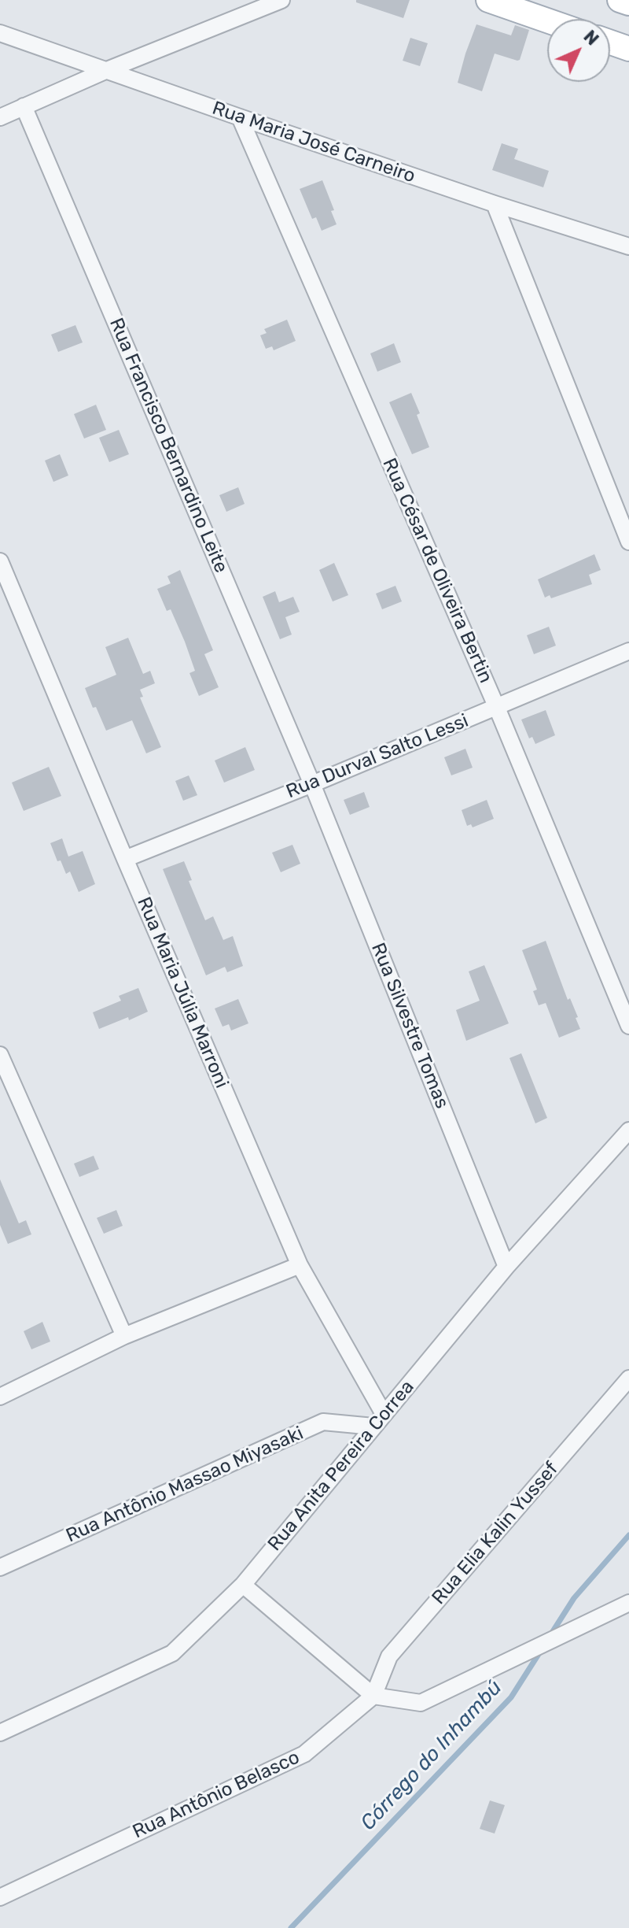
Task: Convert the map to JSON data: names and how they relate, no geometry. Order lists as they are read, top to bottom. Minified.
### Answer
{"streets":{"street":["Rua Maria José Carneiro","Rua Francisco Bernardino Leite","Rua César de Oliveira Bertin","Rua Durval Salto Lessi","Rua Maria Júlia Marroni","Rua Silvestre Tomas","Rua Anita Pereira Correa","Rua Antônio Massao Miyasaki","Rua Elia Kalin Yussef","Rua Antônio Belasco"]},"crossings":[["Rua Maria José Carneiro","Rua César de Oliveira Bertin"],["Rua Francisco Bernardino Leite","Rua Durval Salto Lessi"],["Rua Francisco Bernardino Leite","Rua Silvestre Tomas"],["Rua César de Oliveira Bertin","Rua Durval Salto Lessi"],["Rua Durval Salto Lessi","Rua Maria Júlia Marroni"],["Rua Durval Salto Lessi","Rua Silvestre Tomas"],["Rua Maria Júlia Marroni","Rua Anita Pereira Correa"],["Rua Maria Júlia Marroni","Rua Antônio Massao Miyasaki"],["Rua Silvestre Tomas","Rua Anita Pereira Correa"],["Rua Anita Pereira Correa","Rua Antônio Massao Miyasaki"],["Rua Elia Kalin Yussef","Rua Antônio Belasco"]],"water":["Córrego do Inhambú"],"north":"top right"}
